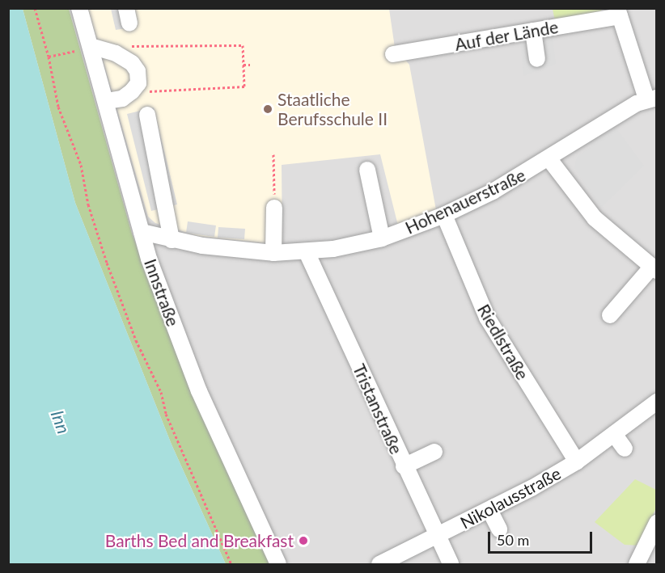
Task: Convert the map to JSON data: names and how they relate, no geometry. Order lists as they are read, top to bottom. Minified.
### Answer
{"streets":{"street":["Auf der Lände","Hohenauerstraße","Innstraße","Riedlstraße","Tristanstraße","Nikolausstraße"]},"crossings":[["Auf der Lände","Hohenauerstraße"],["Hohenauerstraße","Innstraße"],["Hohenauerstraße","Riedlstraße"],["Hohenauerstraße","Tristanstraße"],["Riedlstraße","Nikolausstraße"],["Tristanstraße","Nikolausstraße"]],"water":["Inn"],"places":["Staatliche Berufsschule II","Barths Bed and Breakfast"],"scale_bar":"50 m"}
